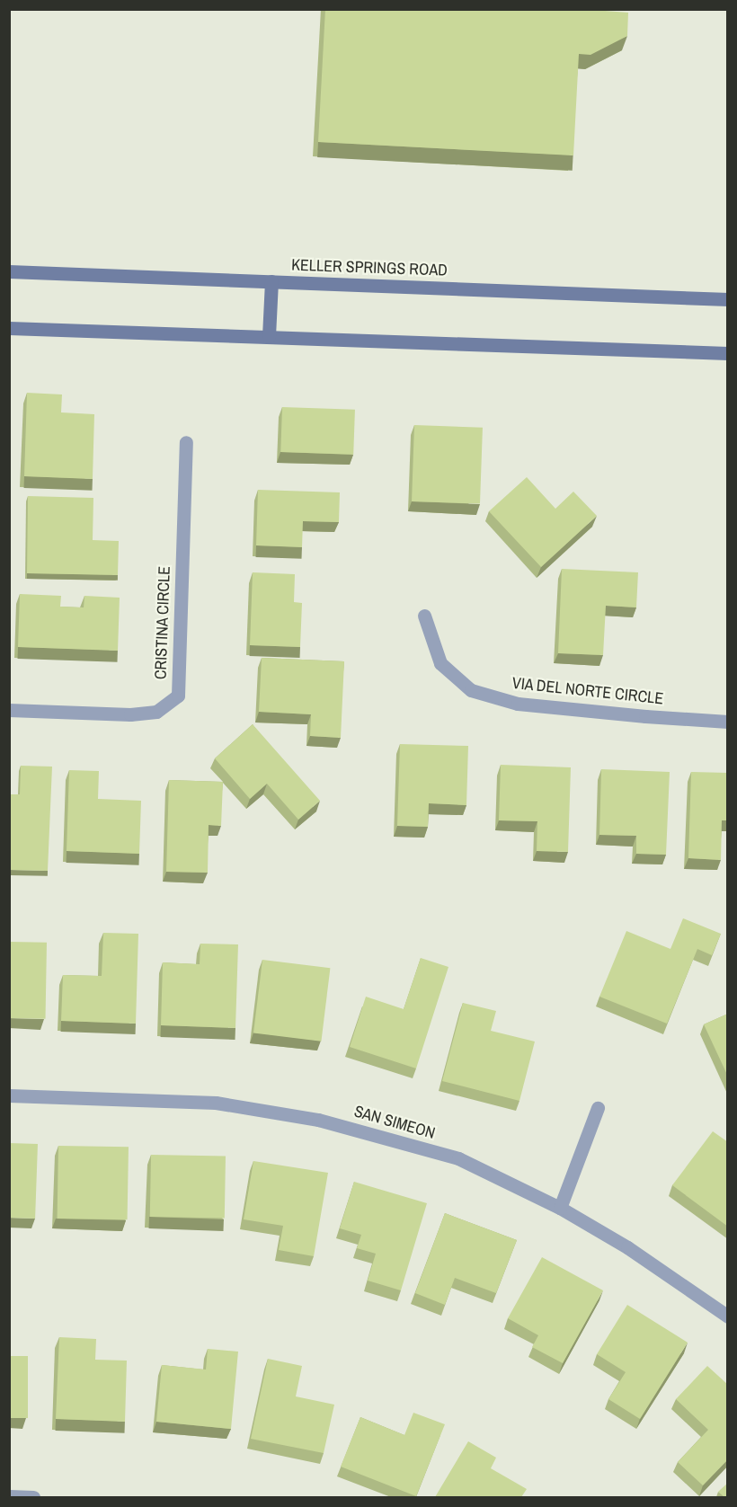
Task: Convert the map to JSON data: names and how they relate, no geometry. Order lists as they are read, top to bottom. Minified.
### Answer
{"streets":{"main road":["KELLER SPRINGS ROAD"],"street":["CRISTINA CIRCLE","VIA DEL NORTE CIRCLE","SAN SIMEON"]}}
